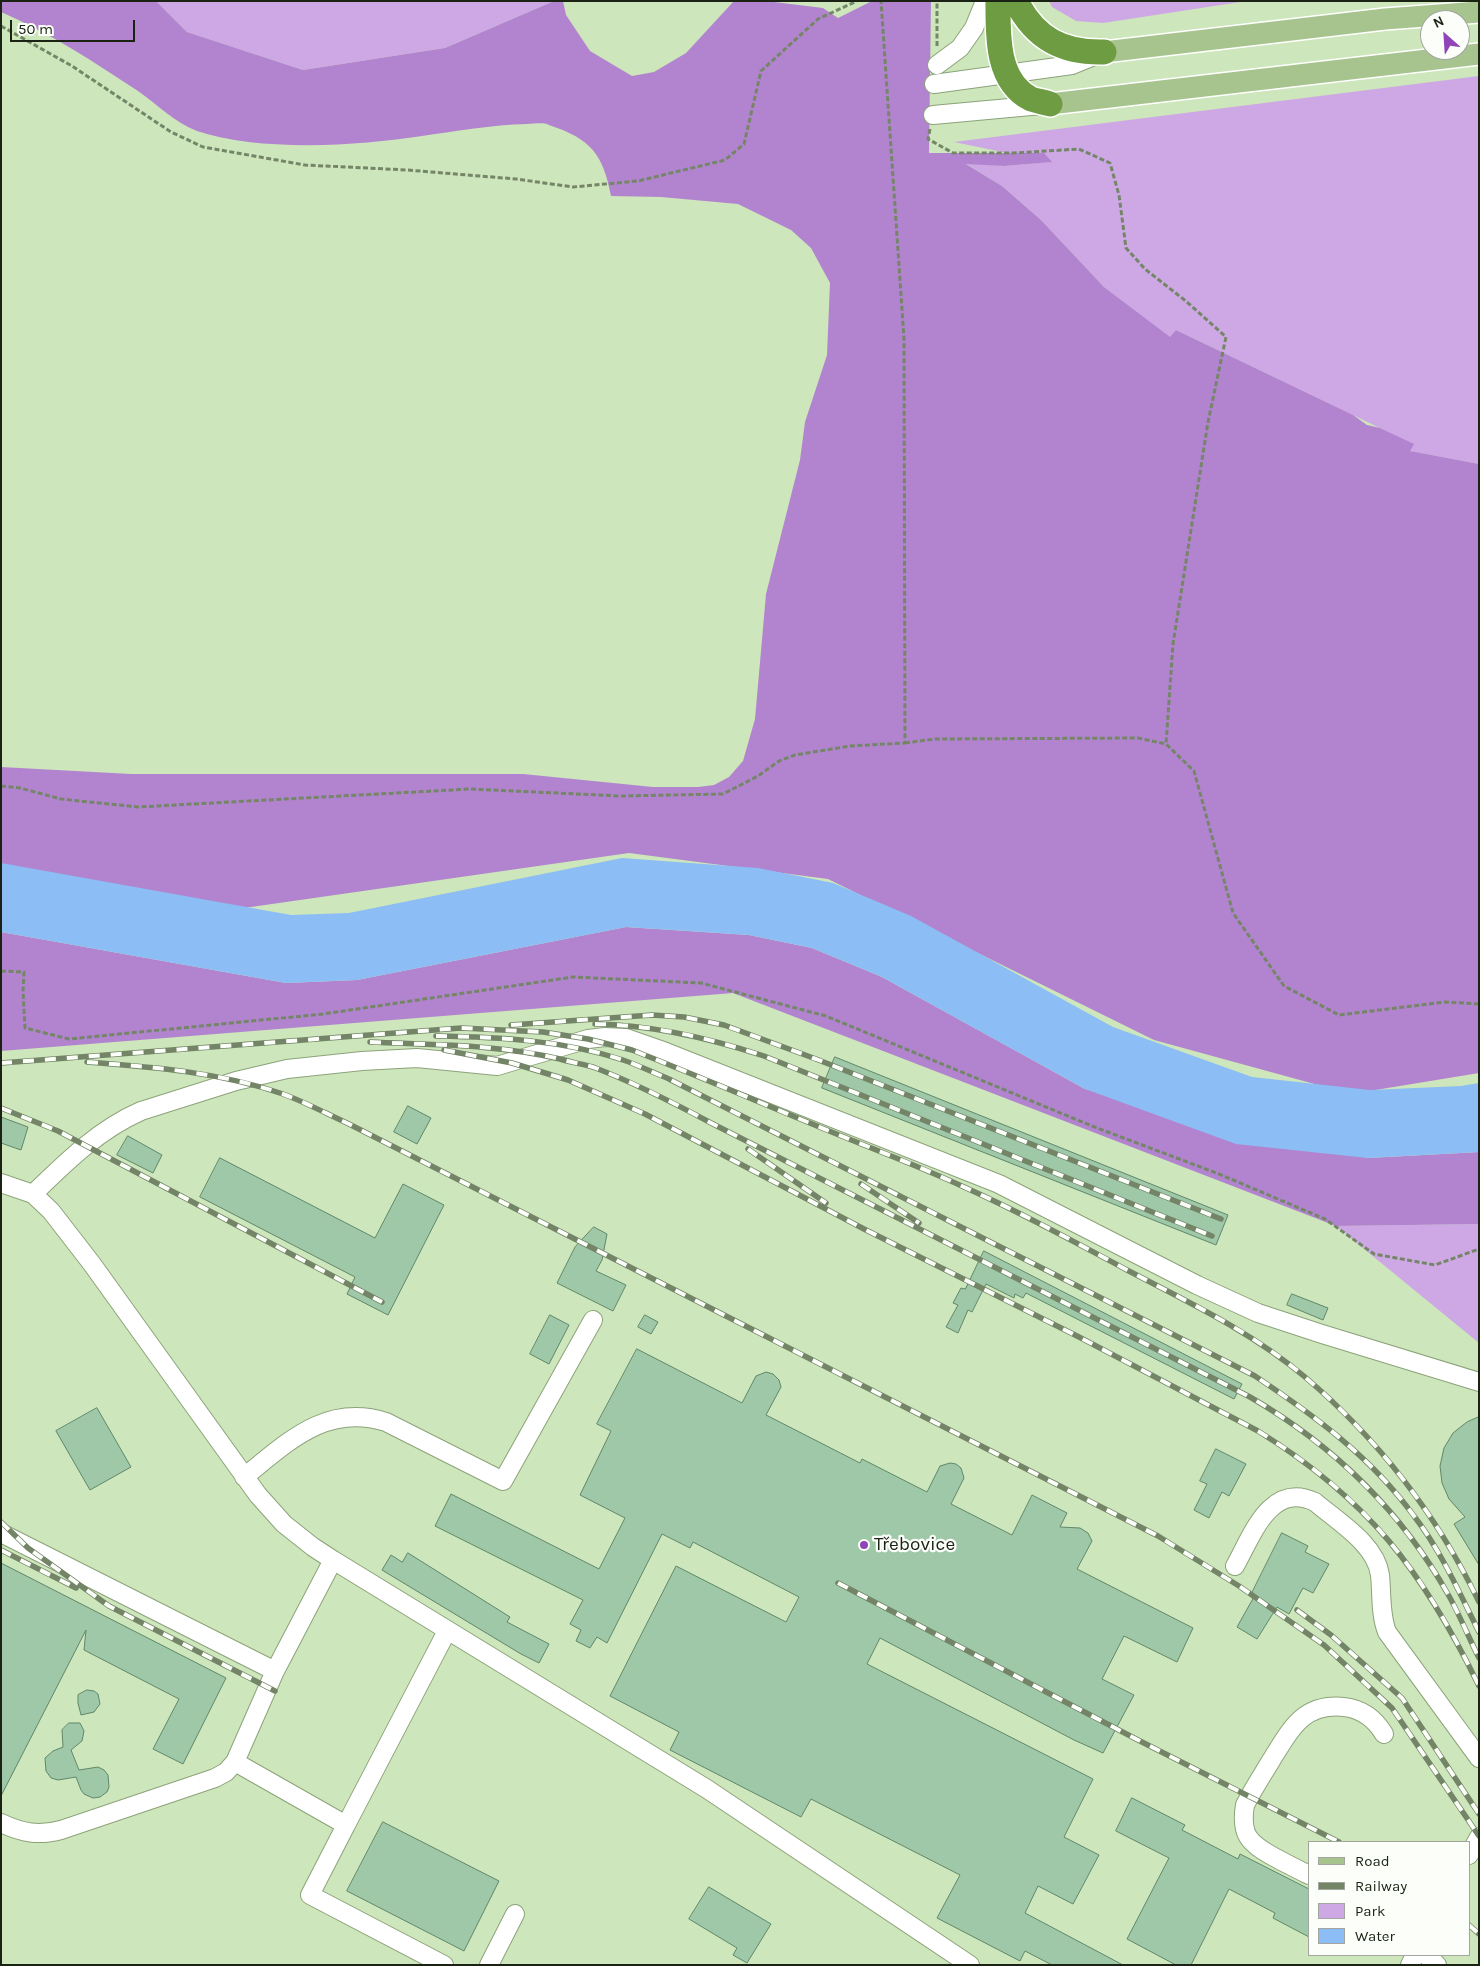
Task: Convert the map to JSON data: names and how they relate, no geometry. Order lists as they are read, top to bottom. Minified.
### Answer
{"places":["Třebovice"],"legend":["Road","Railway","Park","Water"],"scale_bar":"50 m","north":"top left"}
